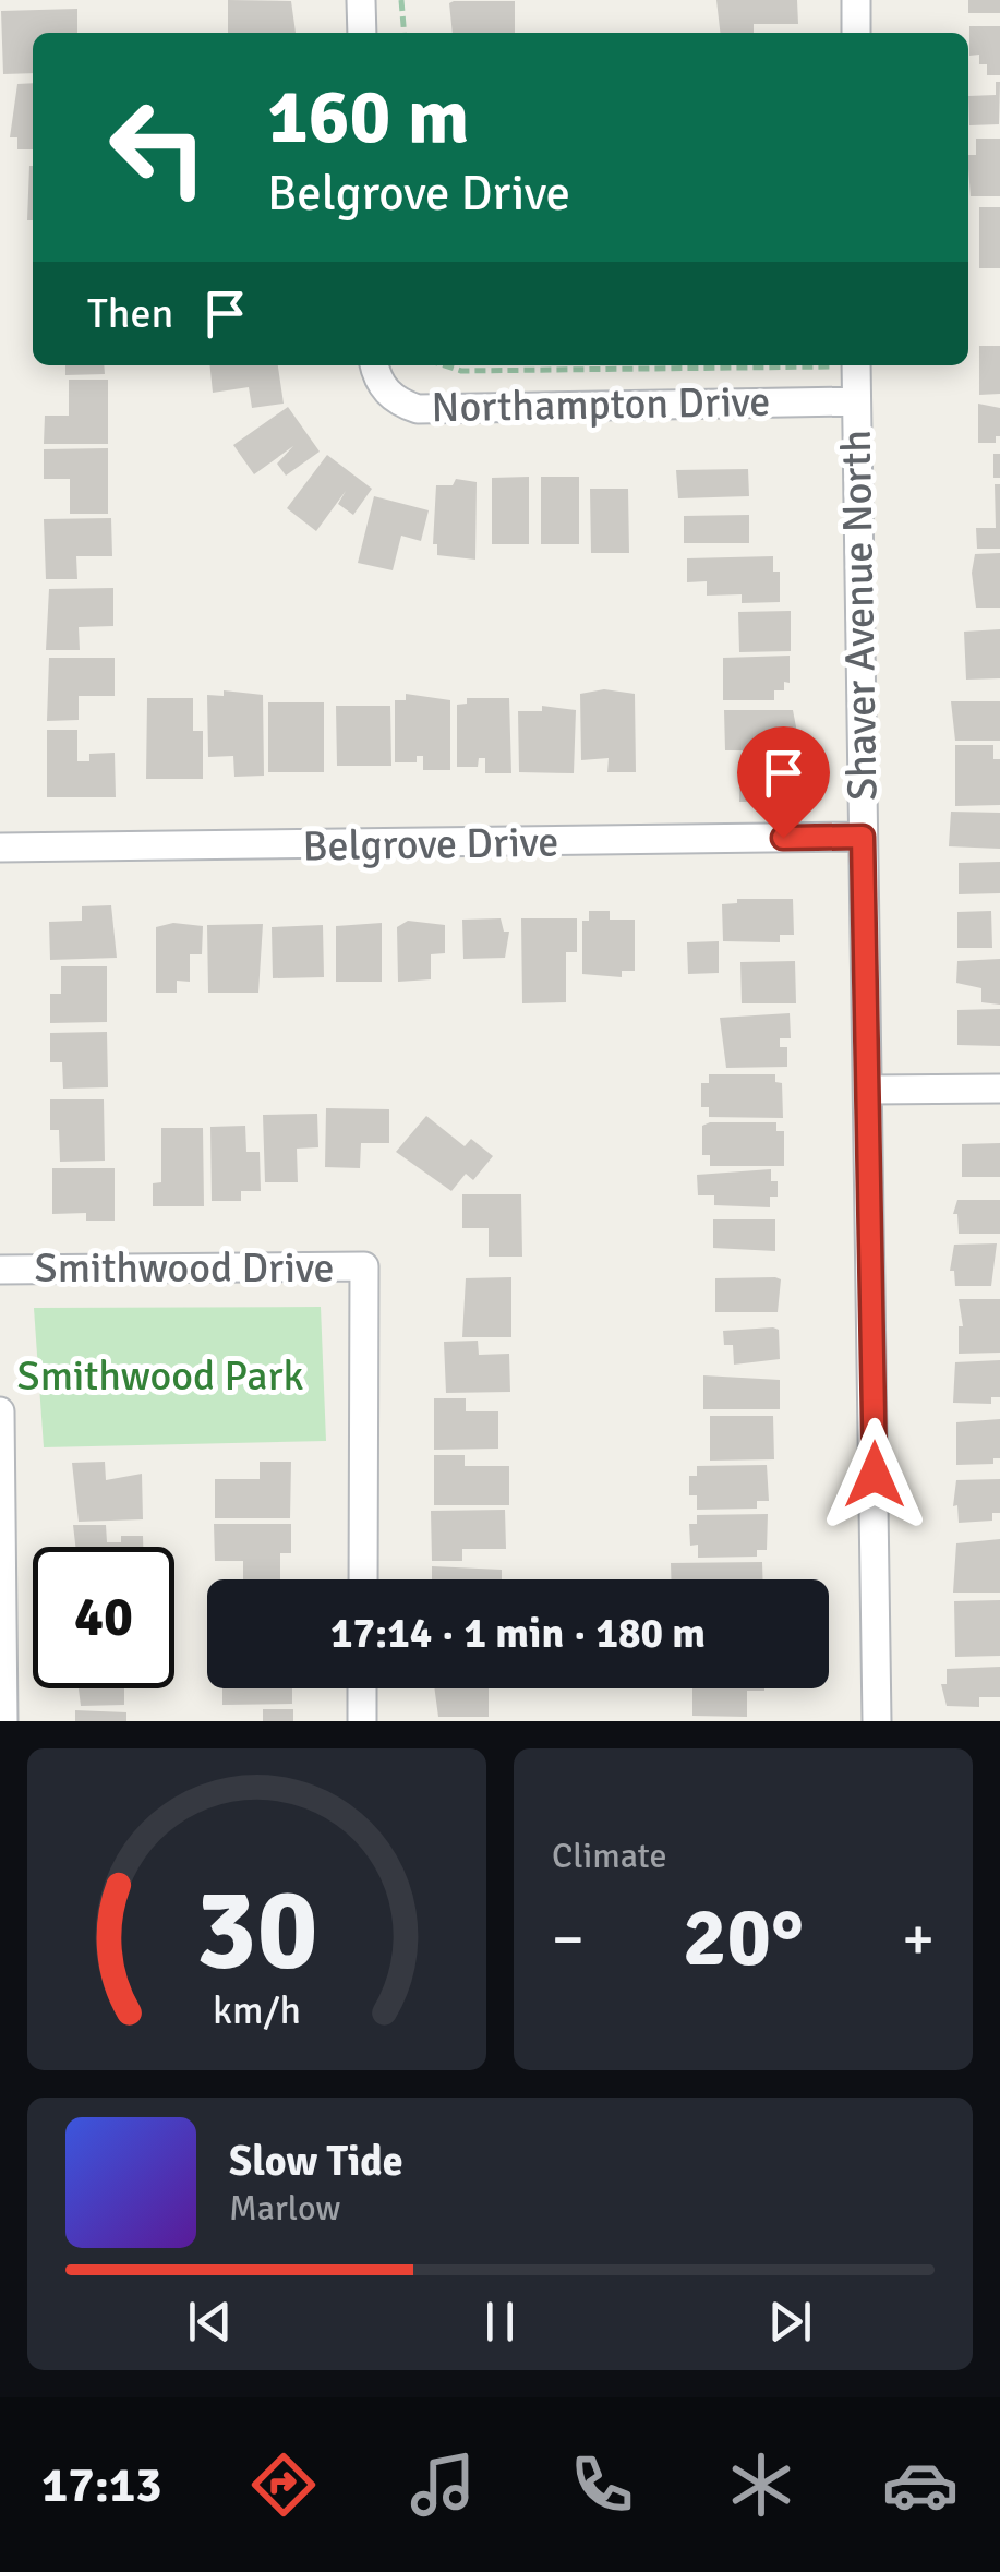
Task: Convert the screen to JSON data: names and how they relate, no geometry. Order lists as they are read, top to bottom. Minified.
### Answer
{"streets":{"street":["Northampton Drive","Shaver Avenue North","Belgrove Drive","Smithwood Drive"]},"crossings":[["Northampton Drive","Shaver Avenue North"],["Shaver Avenue North","Belgrove Drive"]],"parks":["Smithwood Park"],"page":{"turn":["160 m","Belgrove Drive"],"then":"Then","limit":"40","trip":"17:14 · 1 min · 180 m","tile":"Climate","heat":["−","20°","+"],"song":["Slow Tide","Marlow"],"tabs":"17:13","gauge":["30","km/h"]}}
